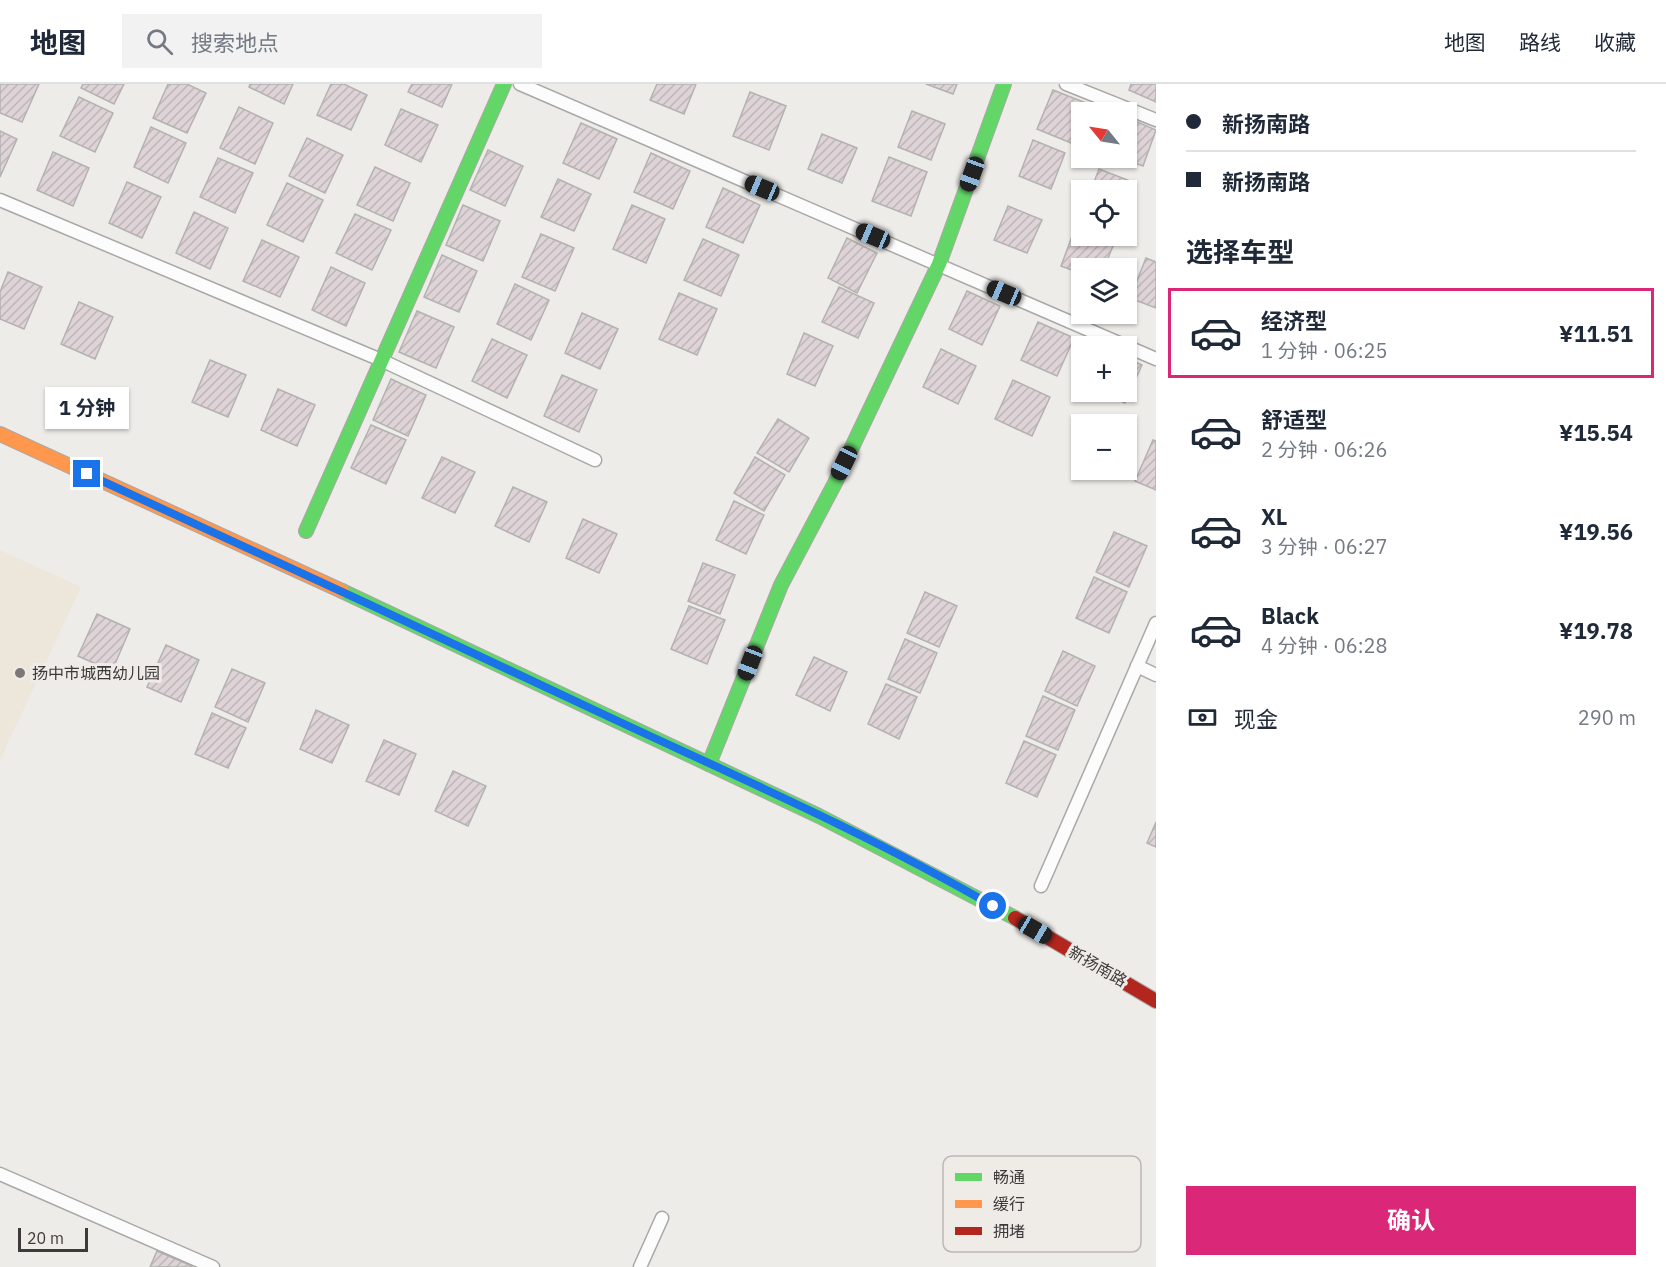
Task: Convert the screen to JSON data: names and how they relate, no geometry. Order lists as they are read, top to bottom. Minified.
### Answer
{"streets":{"street":["新扬南路"]},"places":["扬中市城西幼儿园"],"legend":["畅通","缓行","拥堵"],"scale_bar":"20 m","north":"top left","page":{"header":"地图","search":"搜索地点","nav":["地图","路线","收藏"],"banner":["新扬南路","新扬南路"],"map_buttons":["+","−"],"heading":"选择车型","list":[{"name":"经济型","note":"1 分钟 · 06:25","value":"¥11.51"},{"name":"舒适型","note":"2 分钟 · 06:26","value":"¥15.54"},{"name":"XL","note":"3 分钟 · 06:27","value":"¥19.56"},{"name":"Black","note":"4 分钟 · 06:28","value":"¥19.78"}],"bubble":"1 分钟","pay":["现金","290 m"],"buttons":"确认","scale":"20 m"}}
